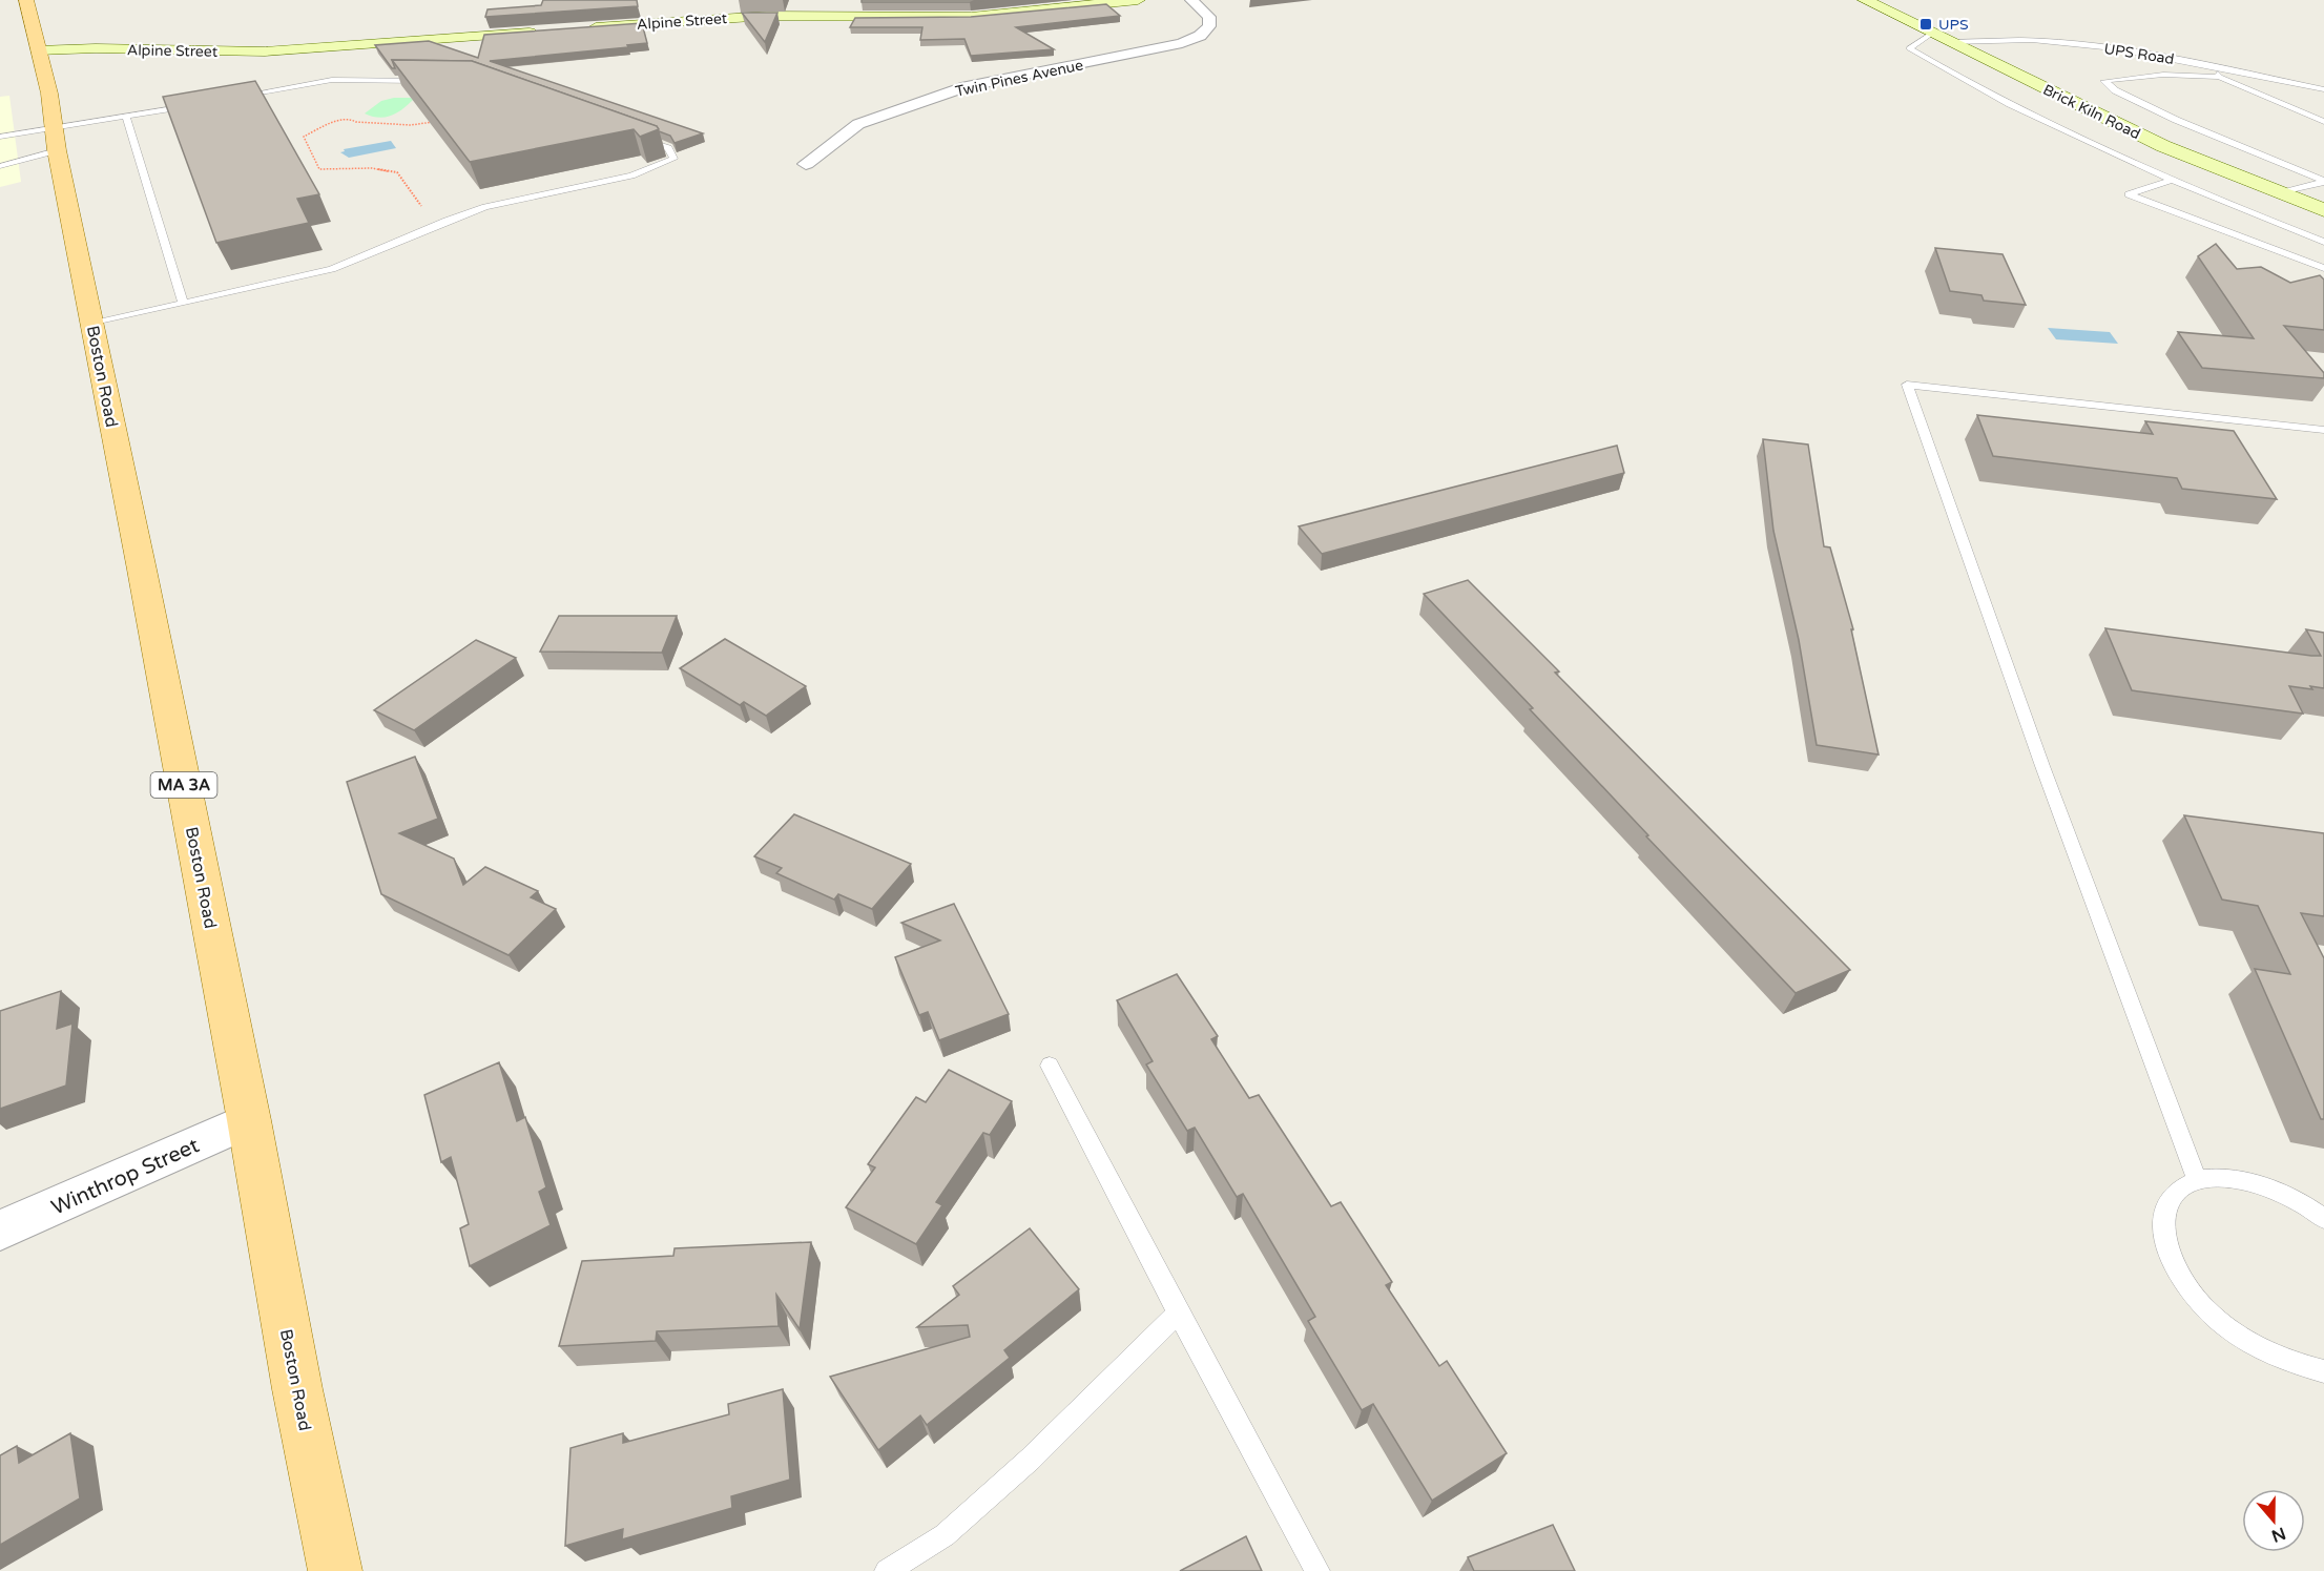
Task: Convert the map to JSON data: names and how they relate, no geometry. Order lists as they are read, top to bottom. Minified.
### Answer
{"streets":{"main road":["Boston Road","MA 3A"],"street":["Alpine Street","Twin Pines Avenue","Brick Kiln Road","Winthrop Street"],"lane":["UPS Road"]},"crossings":[["Alpine Street","Boston Road"],["UPS Road","Brick Kiln Road"],["Boston Road","Winthrop Street"]],"places":{"transit":["UPS"]},"north":"bottom"}
